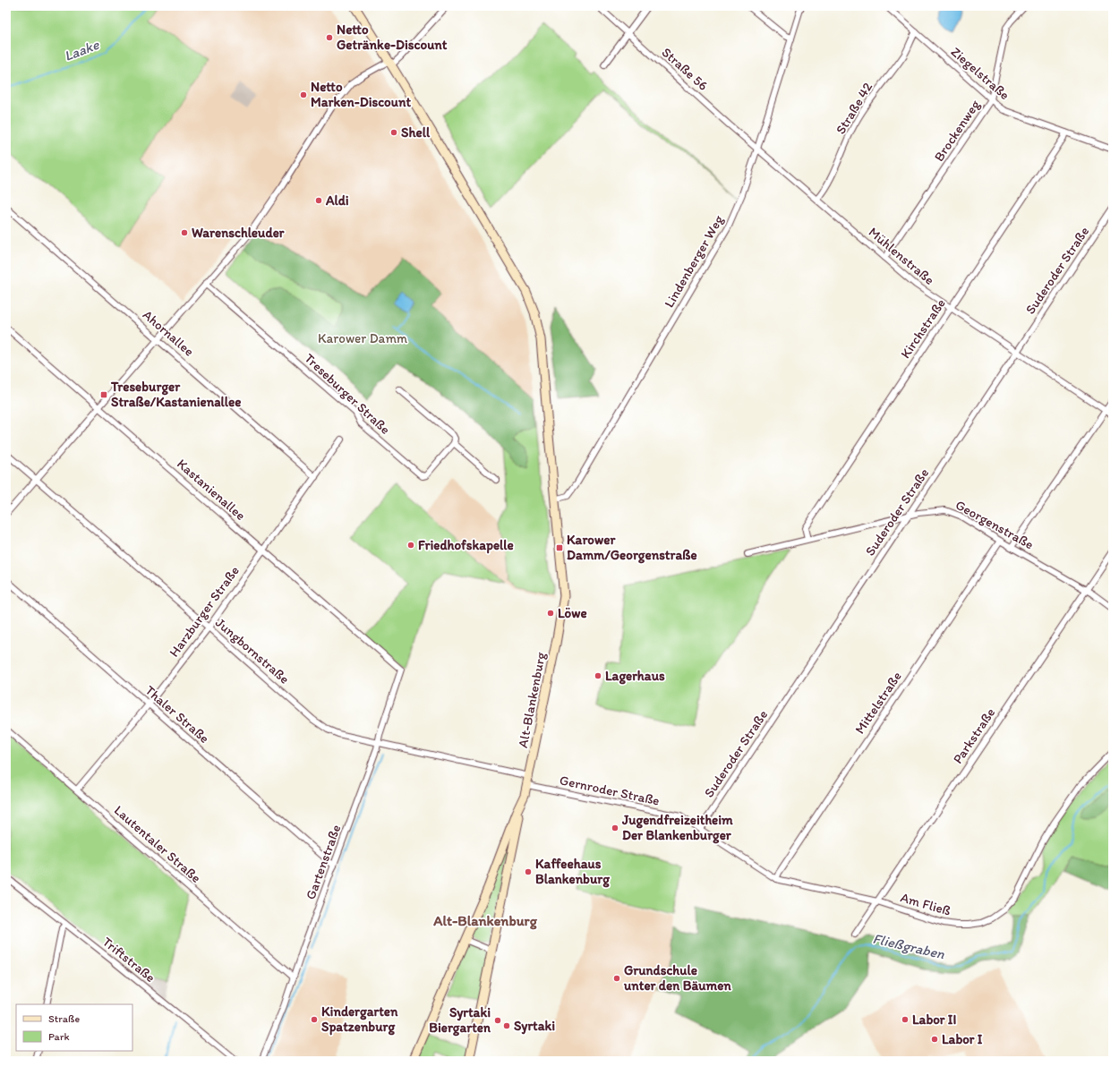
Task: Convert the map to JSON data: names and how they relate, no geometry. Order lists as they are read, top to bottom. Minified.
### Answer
{"streets":{"main road":["Alt-Blankenburg"],"street":["Straße 56","Ziegelstraße","Straße 42","Brockenweg","Mühlenstraße","Lindenberger Weg","Suderoder Straße","Kirchstraße","Ahornallee","Treseburger Straße","Kastanienallee","Georgenstraße","Harzburger Straße","Jungbornstraße","Mittelstraße","Thaler Straße","Parkstraße","Gernroder Straße","Lautentaler Straße","Gartenstraße","Am Fließ","Triftstraße"]},"crossings":[["Straße 56","Mühlenstraße"],["Straße 56","Lindenberger Weg"],["Ziegelstraße","Straße 42"],["Ziegelstraße","Brockenweg"],["Ziegelstraße","Kirchstraße"],["Straße 42","Mühlenstraße"],["Brockenweg","Mühlenstraße"],["Mühlenstraße","Lindenberger Weg"],["Mühlenstraße","Suderoder Straße"],["Mühlenstraße","Kirchstraße"],["Lindenberger Weg","Alt-Blankenburg"],["Suderoder Straße","Georgenstraße"],["Suderoder Straße","Gernroder Straße"],["Kirchstraße","Georgenstraße"],["Ahornallee","Harzburger Straße"],["Kastanienallee","Harzburger Straße"],["Kastanienallee","Gartenstraße"],["Georgenstraße","Mittelstraße"],["Georgenstraße","Parkstraße"],["Harzburger Straße","Jungbornstraße"],["Harzburger Straße","Thaler Straße"],["Harzburger Straße","Lautentaler Straße"],["Jungbornstraße","Alt-Blankenburg"],["Jungbornstraße","Gartenstraße"],["Alt-Blankenburg","Gernroder Straße"],["Mittelstraße","Gernroder Straße"],["Mittelstraße","Am Fließ"],["Thaler Straße","Gartenstraße"],["Parkstraße","Am Fließ"],["Gernroder Straße","Am Fließ"],["Lautentaler Straße","Gartenstraße"]],"districts":["Alt-Blankenburg"],"water":["Laake","Fließgraben"],"parks":["Karower Damm"],"places":{"other":["Netto Getränke-Discount","Netto Marken-Discount","Shell","Aldi","Warenschleuder","Friedhofskapelle","Löwe","Lagerhaus","Jugendfreizeitheim Der Blankenburger","Kaffeehaus Blankenburg","Grundschule unter den Bäumen","Kindergarten Spatzenburg","Labor II","Syrtaki Biergarten","Syrtaki","Labor I"],"transit":["Treseburger Straße/Kastanienallee","Karower Damm/Georgenstraße"]},"legend":["Straße","Park"]}
